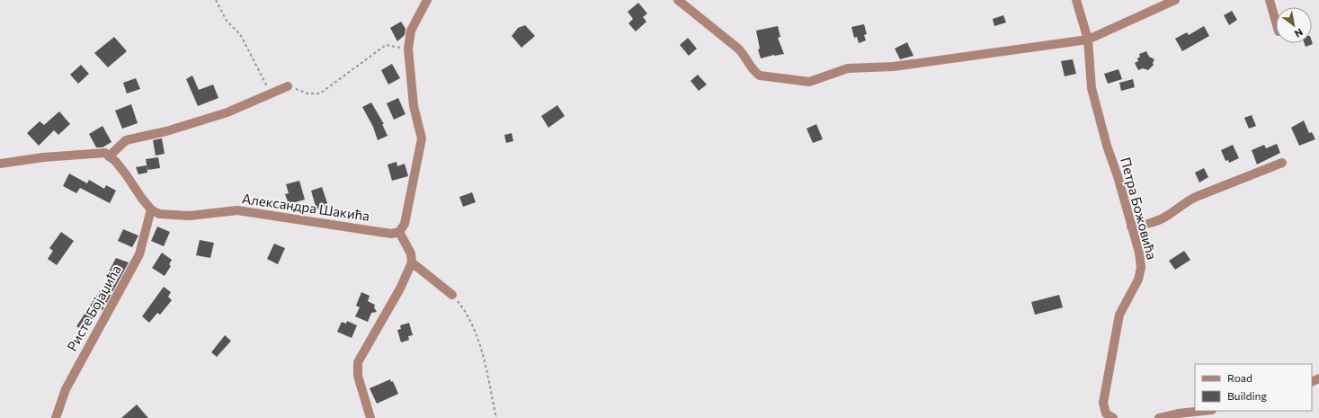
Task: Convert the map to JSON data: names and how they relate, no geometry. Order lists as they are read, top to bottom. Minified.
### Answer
{"streets":{"street":["Александра Шакића","Петра Божовића","Ристе Бојаџића"]},"crossings":[["Александра Шакића","Ристе Бојаџића"]],"legend":["Road","Building"],"north":"bottom right"}
